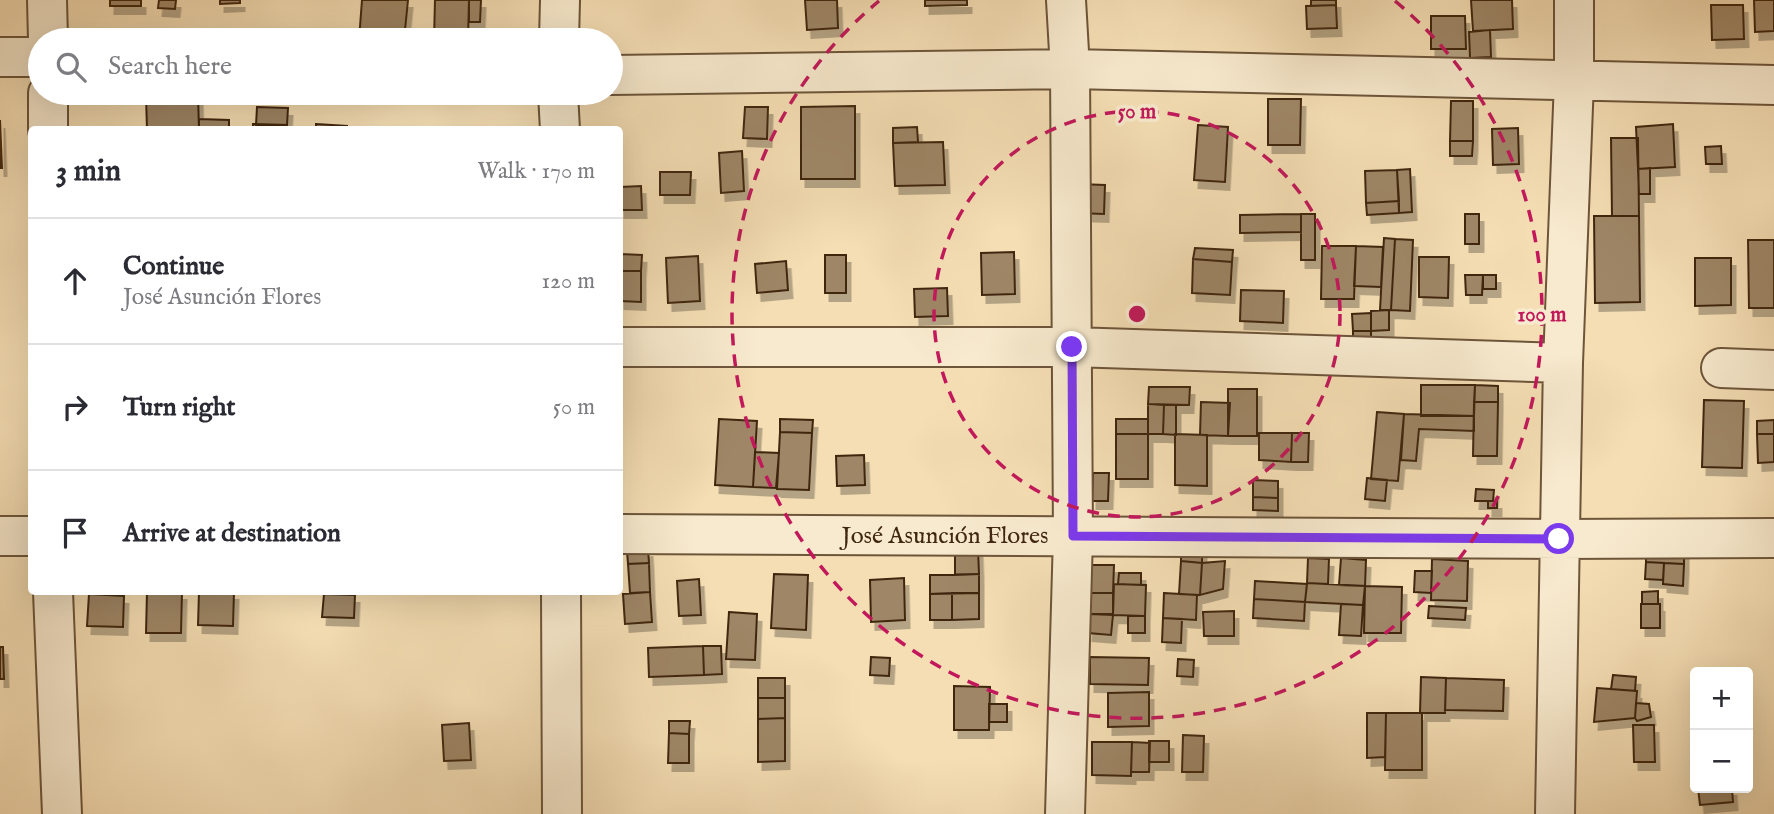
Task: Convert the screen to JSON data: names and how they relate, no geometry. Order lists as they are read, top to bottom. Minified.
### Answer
{"streets":{"street":["José Asunción Flores"]},"page":{"search":"Search here","heading":["3 min","Walk · 170 m"],"list":[["Continue","José Asunción Flores","120 m"],["Turn right","50 m"],"Arrive at destination"],"map_buttons":["+","−"]},"rings":["50 m","100 m"]}
